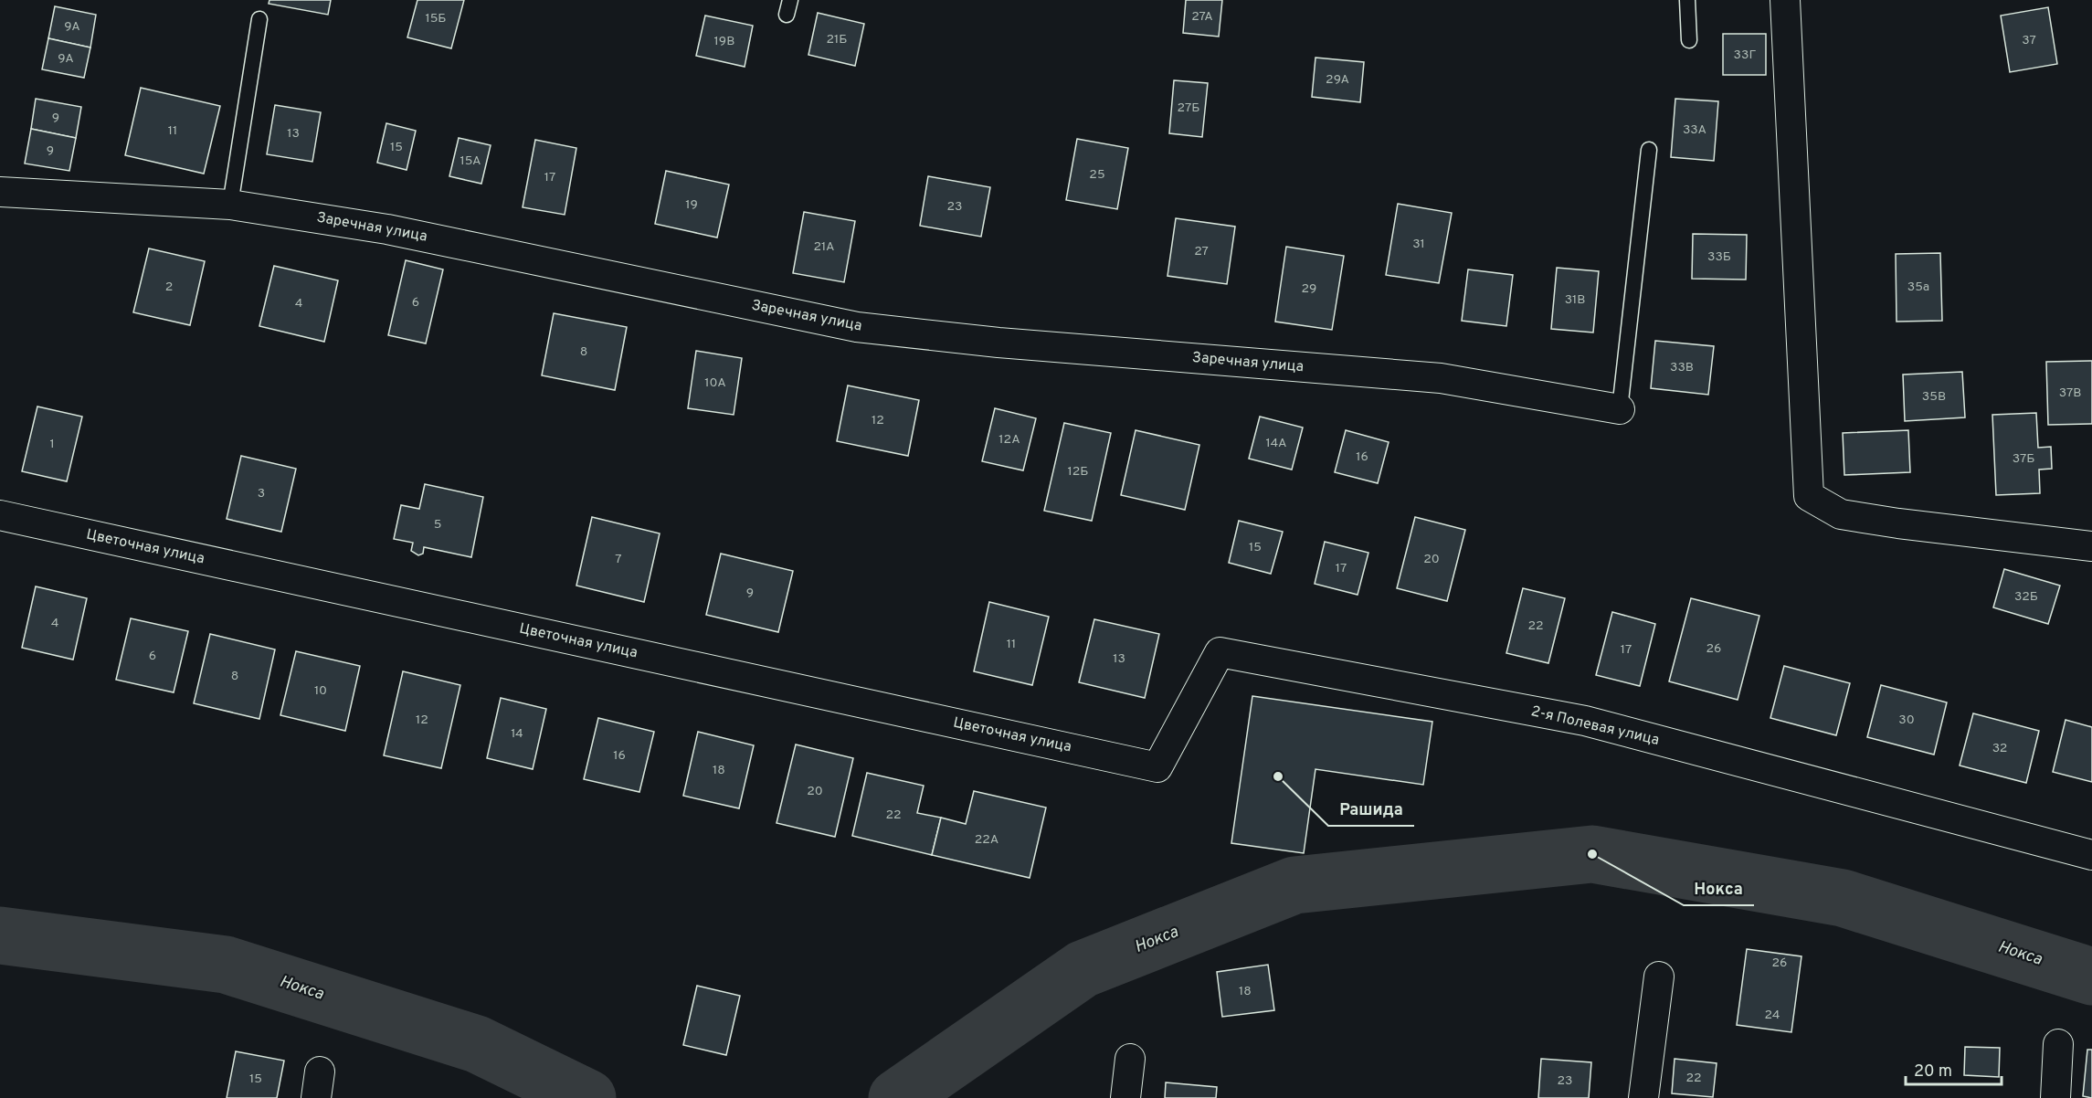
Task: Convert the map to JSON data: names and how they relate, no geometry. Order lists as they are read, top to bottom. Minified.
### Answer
{"streets":{"street":["Заречная улица","Цветочная улица","2-я Полевая улица"]},"crossings":[["Цветочная улица","2-я Полевая улица"]],"water":["Нокса"],"places":["Рашида","Нокса"],"house_numbers":["27А","15Б","9А","21Б","37","19В","33Г","9А","29А","27Б","9","33А","11","13","15","9","15А","25","17","19","23","31","21А","27","33Б","2","35а","29","31В","6","4","8","33В","10А","37В","35В","12","12А","14А","1","16","37Б","12Б","3","5","15","7","20","17","9","32Б","4","22","11","26","17","6","13","8","10","12","30","14","32","16","18","20","22","22А","26","18","24","22","15","23"],"scale_bar":"20 m"}
